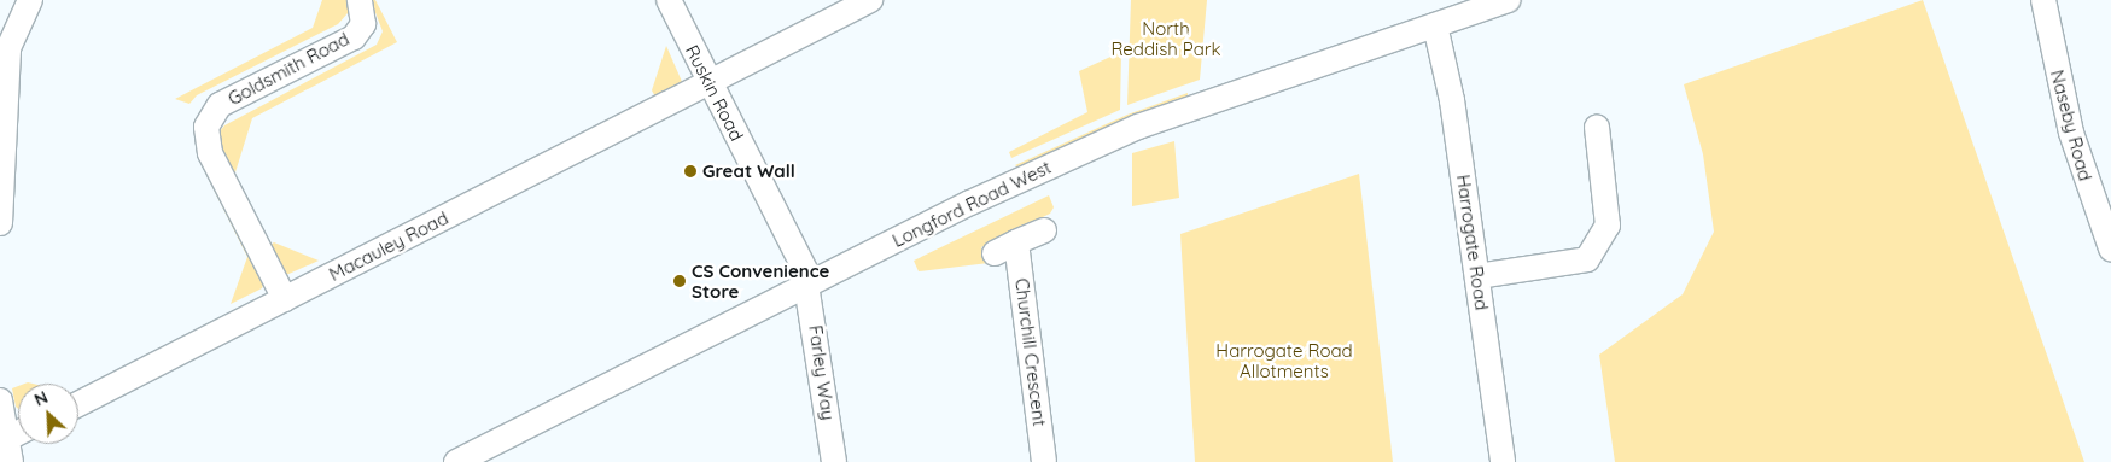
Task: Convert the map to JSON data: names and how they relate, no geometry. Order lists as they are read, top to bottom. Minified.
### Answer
{"streets":{"street":["Goldsmith Road","Ruskin Road","Naseby Road","Longford Road West","Harrogate Road","Macauley Road","Churchill Crescent","Farley Way"]},"crossings":[["Goldsmith Road","Macauley Road"],["Ruskin Road","Longford Road West"],["Ruskin Road","Macauley Road"],["Ruskin Road","Farley Way"],["Longford Road West","Harrogate Road"],["Longford Road West","Farley Way"]],"parks":["North Reddish Park","Harrogate Road Allotments"],"places":["Great Wall","CS Convenience Store"],"north":"top left"}
